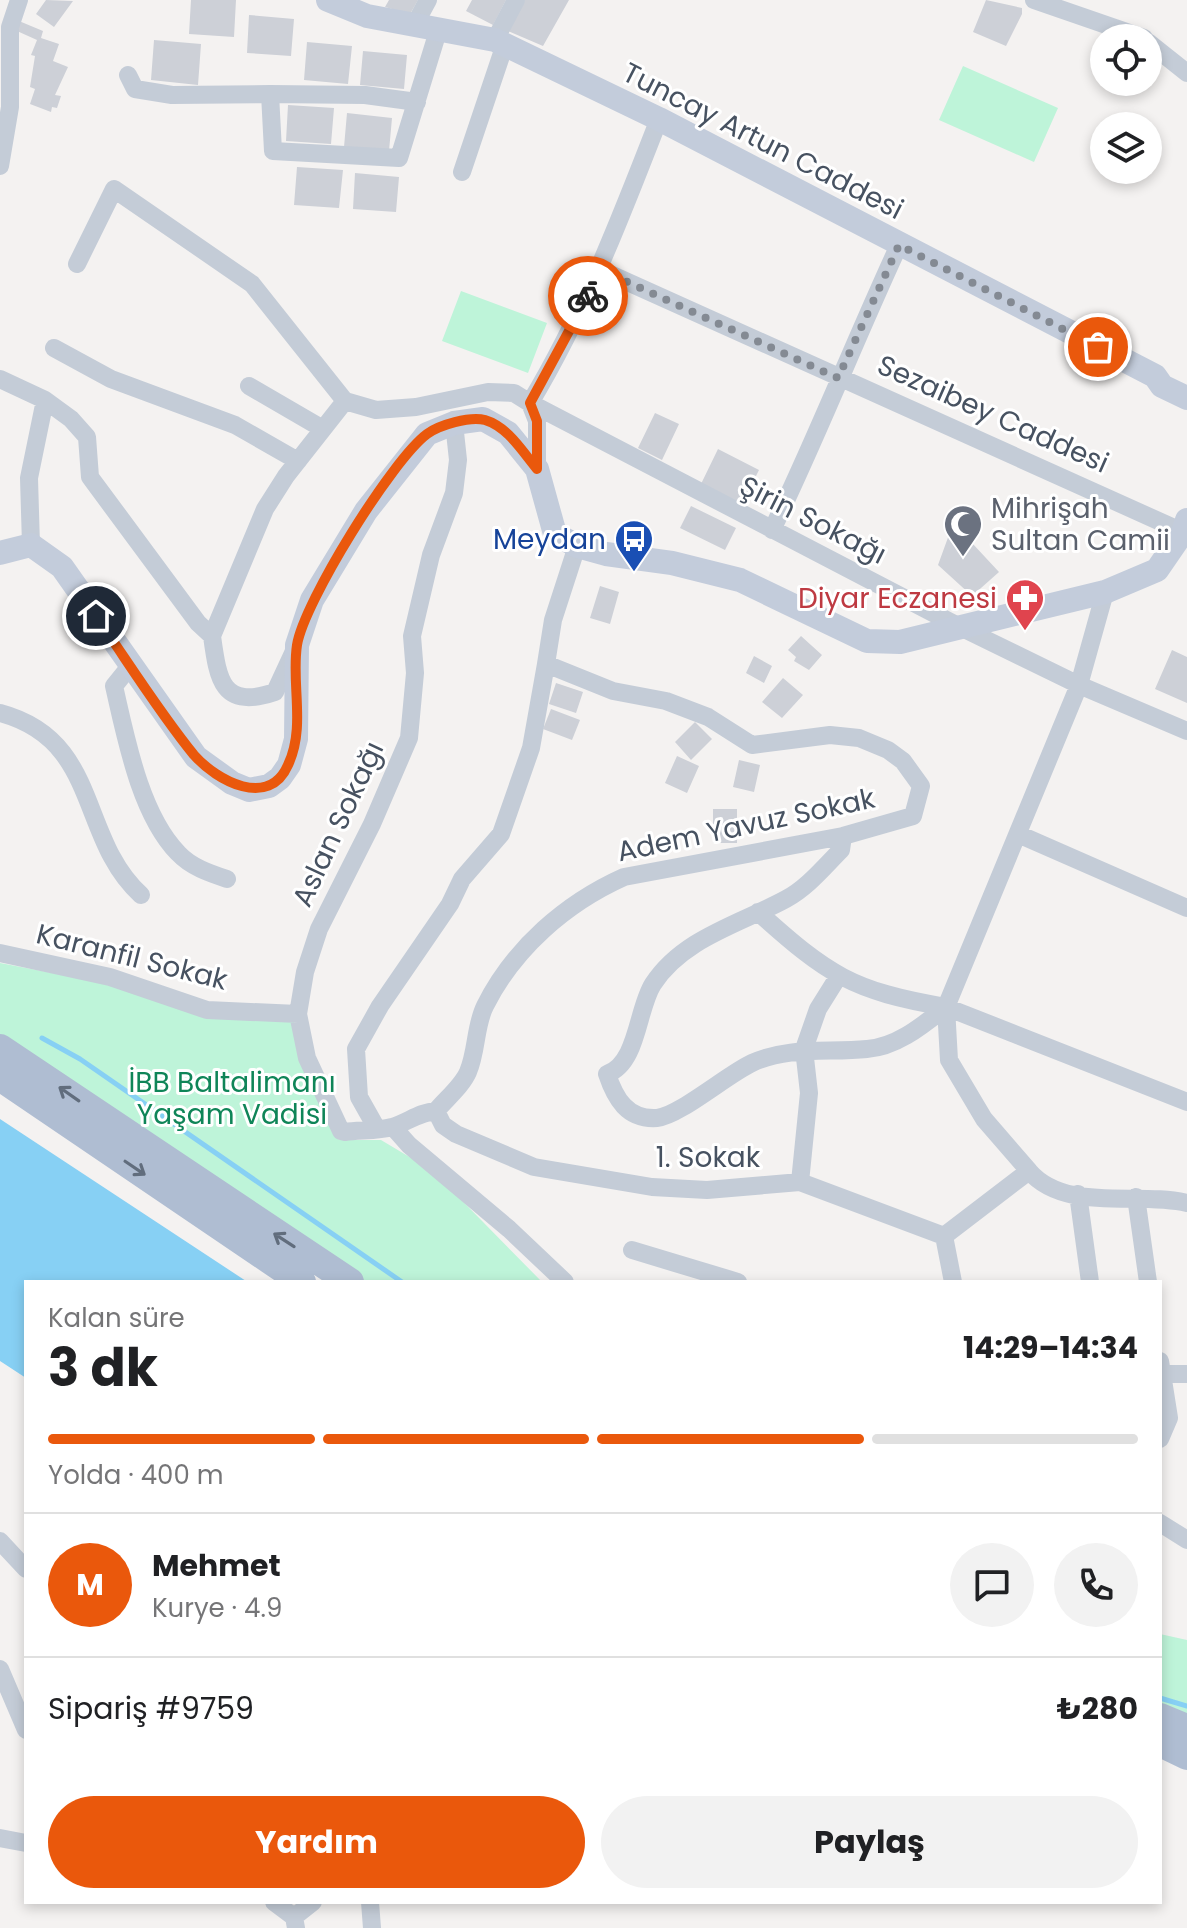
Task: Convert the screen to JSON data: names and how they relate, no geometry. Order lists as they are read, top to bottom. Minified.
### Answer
{"streets":{"street":["Tuncay Artun Caddesi","Sezaibey Caddesi","Şirin Sokağı","Aslan Sokağı","Adem Yavuz Sokak","Karanfil Sokak","1. Sokak"]},"crossings":[["Aslan Sokağı","Karanfil Sokak"],["Adem Yavuz Sokak","1. Sokak"]],"parks":["İBB Baltalimanı Yaşam Vadisi"],"places":{"mosque":["Mihrişah Sultan Camii"],"bus stop":["Meydan"],"pharmacy":["Diyar Eczanesi"]},"page":{"heading":["3 dk","Kalan süre","14:29–14:34"],"panel":["Mehmet","Kurye · 4.9","Sipariş #9759","₺280"],"bar":"Yolda · 400 m","round":"M","buttons":["Yardım","Paylaş"]}}
